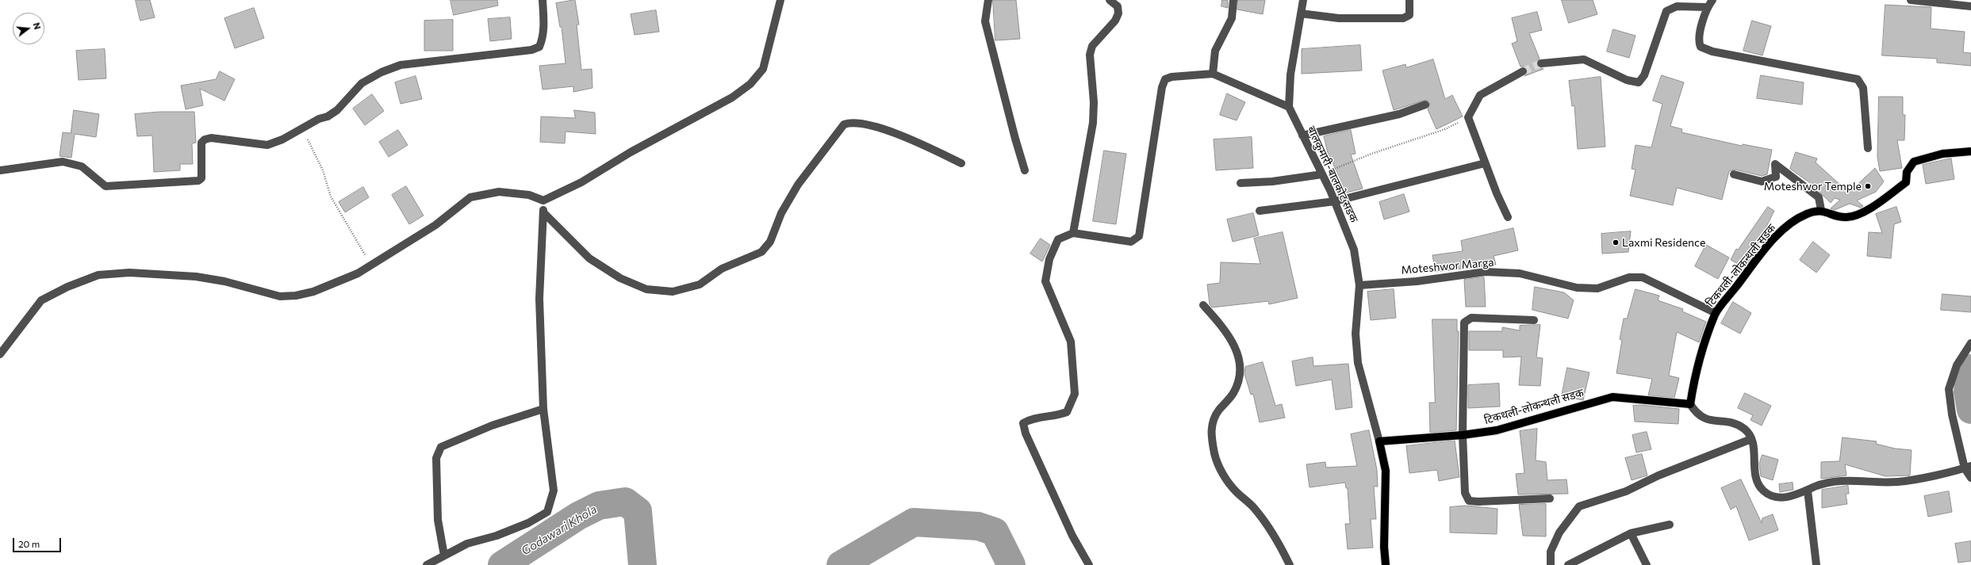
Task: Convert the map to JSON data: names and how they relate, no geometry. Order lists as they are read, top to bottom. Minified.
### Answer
{"streets":{"main road":["बालकुमारी-बालकोट सडक","टिकथली-लोकन्थली सडक"],"street":["Moteshwor Marga"]},"crossings":[["बालकुमारी-बालकोट सडक","टिकथली-लोकन्थली सडक"],["बालकुमारी-बालकोट सडक","Moteshwor Marga"],["टिकथली-लोकन्थली सडक","Moteshwor Marga"]],"water":["Godawari Khola"],"places":["Moteshwor Temple","Laxmi Residence"],"scale_bar":"20 m","north":"right"}
